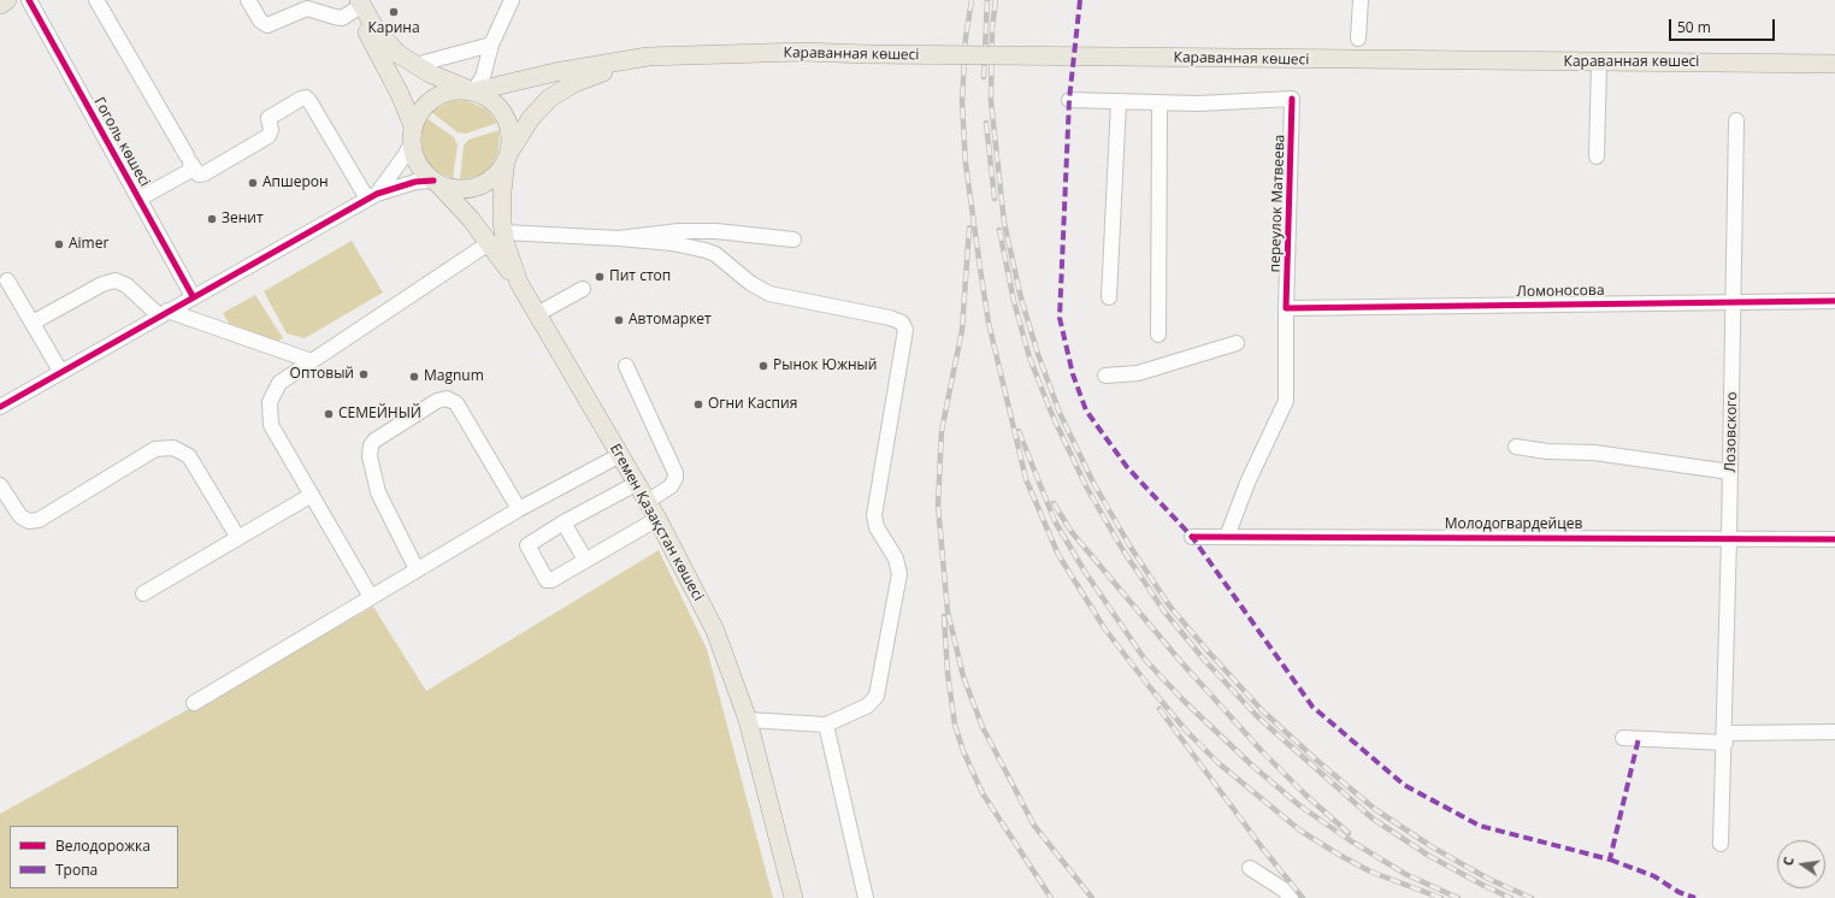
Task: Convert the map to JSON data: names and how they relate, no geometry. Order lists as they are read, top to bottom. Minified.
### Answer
{"streets":{"main road":["Караванная көшесі","Егемен Қазақстан көшесі"],"street":["Гоголь көшесі","переулок Матвеева","Ломоносова","Лозовского","Молодогвардейцев"]},"crossings":[["Караванная көшесі","Егемен Қазақстан көшесі"],["переулок Матвеева","Ломоносова"],["переулок Матвеева","Молодогвардейцев"],["Ломоносова","Лозовского"],["Лозовского","Молодогвардейцев"]],"places":["Карина","Апшерон","Зенит","Aimer","Пит стоп","Автомаркет","Рынок Южный","Оптовый","Magnum","Огни Каспия","СЕМЕЙНЫЙ"],"legend":["Велодорожка","Тропа"],"scale_bar":"50 m","north":"left"}
